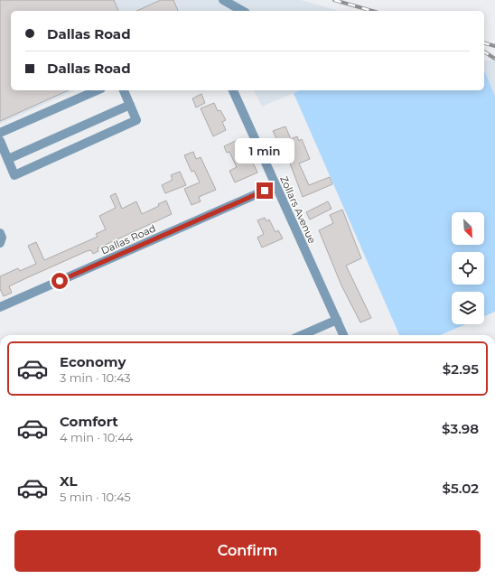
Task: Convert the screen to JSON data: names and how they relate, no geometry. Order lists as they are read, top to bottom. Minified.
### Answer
{"streets":{"street":["Zollars Avenue","Dallas Road"]},"north":"bottom right","page":{"banner":["Dallas Road","Dallas Road"],"bubble":"1 min","list":[{"name":"Economy","note":"3 min · 10:43","value":"$2.95"},{"name":"Comfort","note":"4 min · 10:44","value":"$3.98"},{"name":"XL","note":"5 min · 10:45","value":"$5.02"}],"buttons":"Confirm"}}
